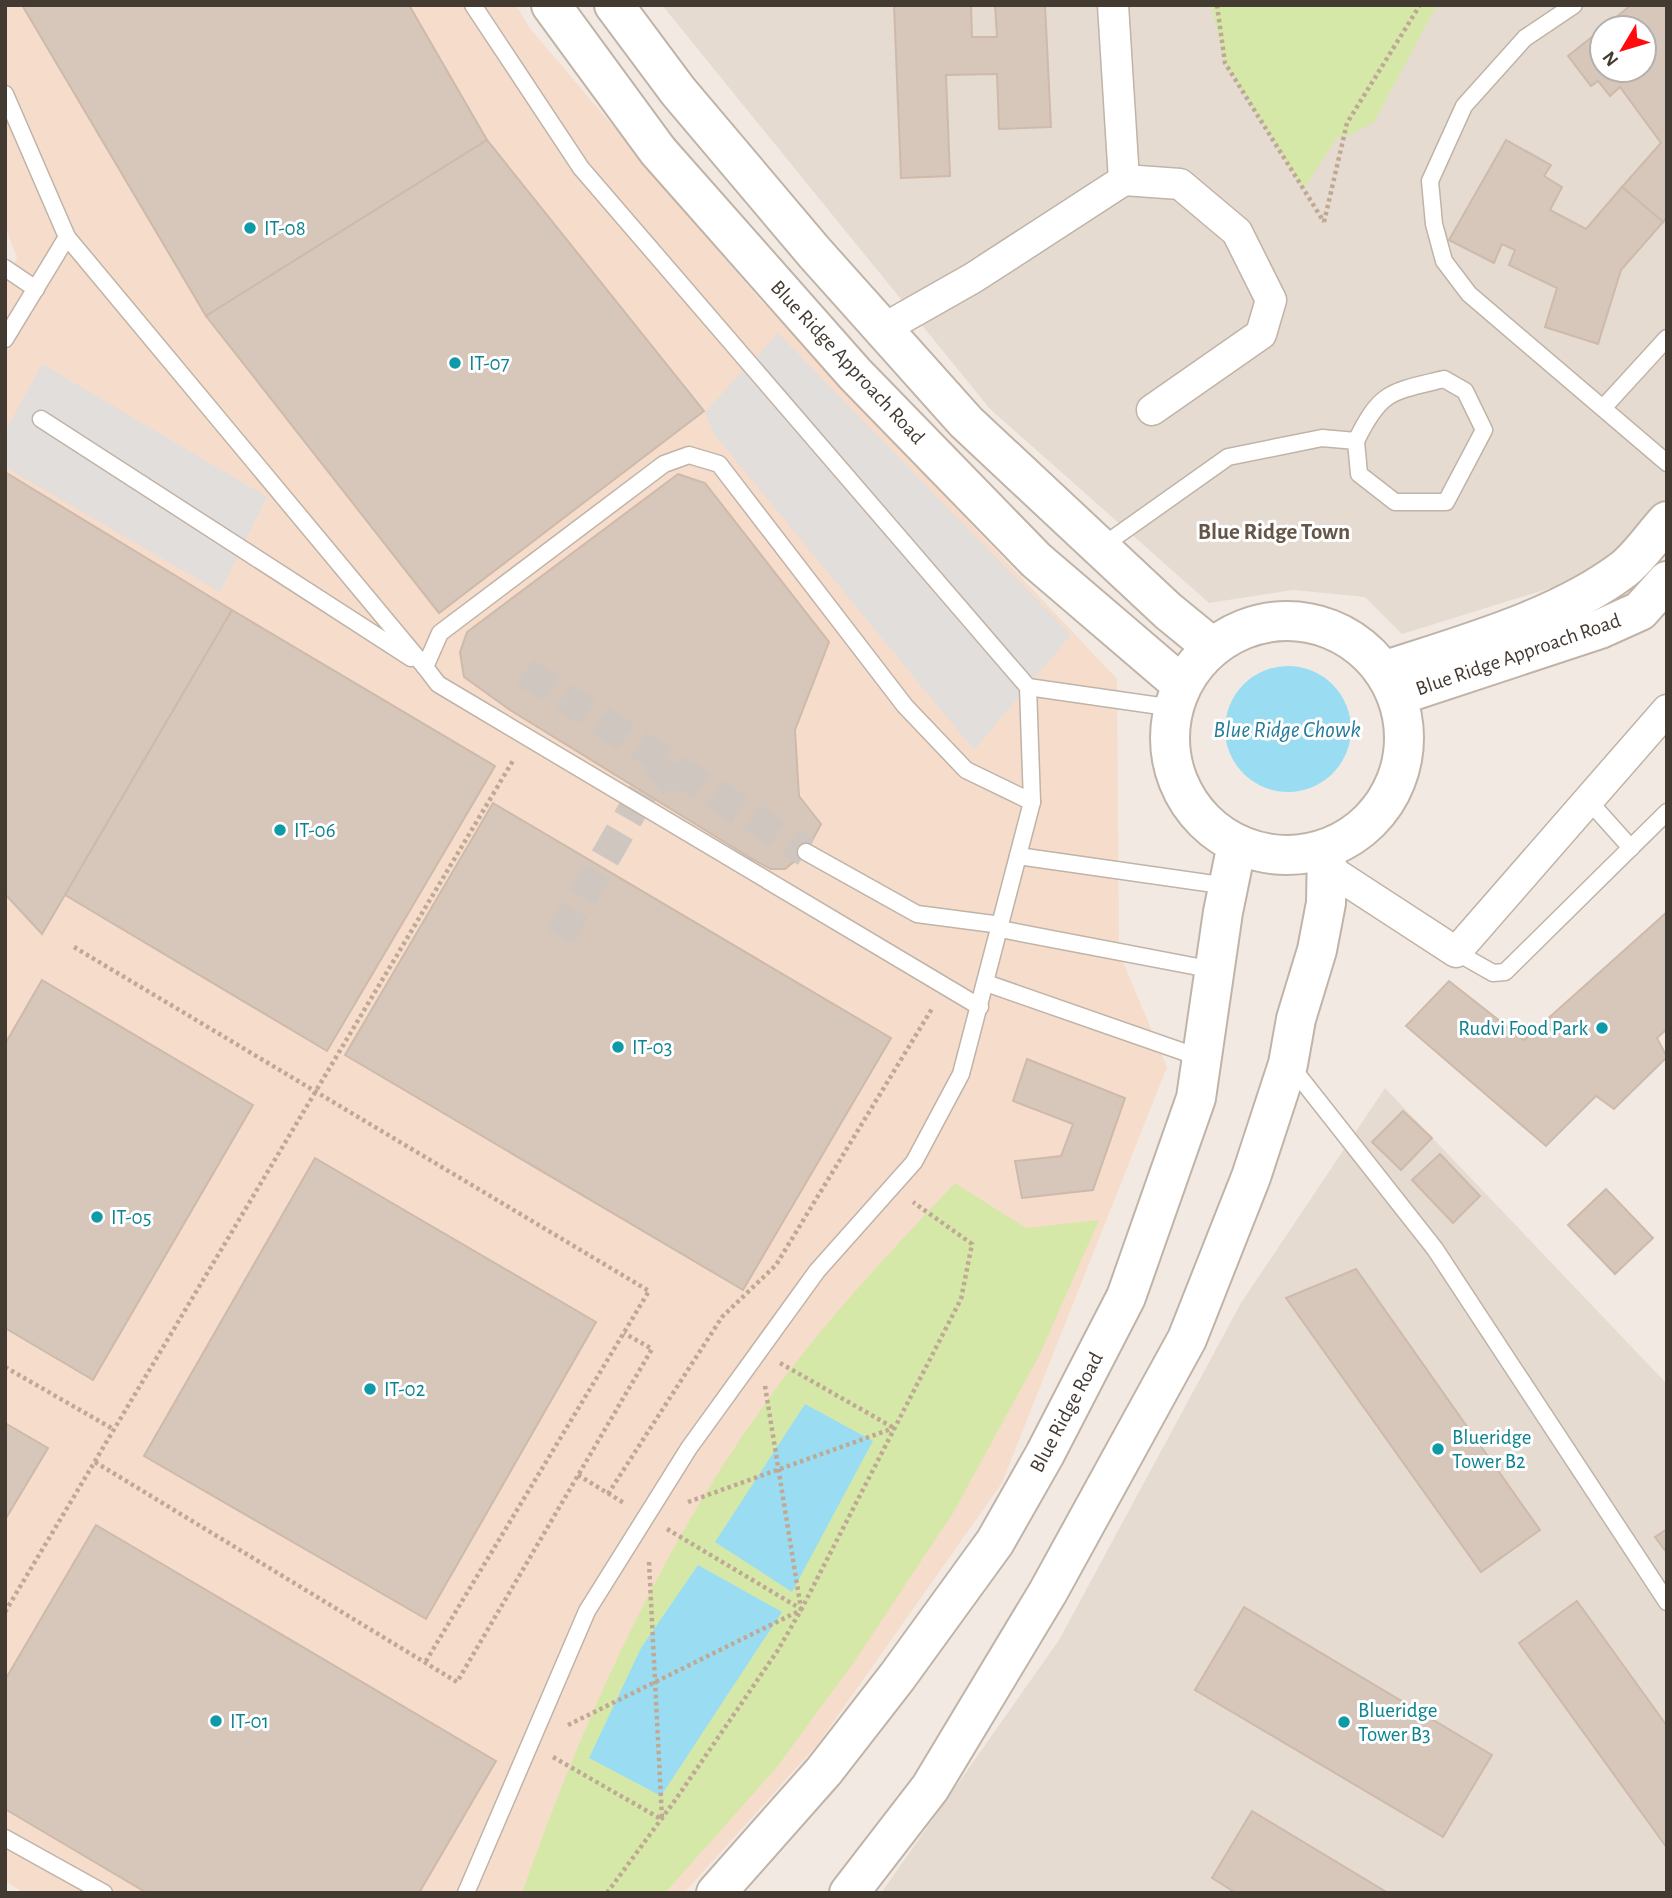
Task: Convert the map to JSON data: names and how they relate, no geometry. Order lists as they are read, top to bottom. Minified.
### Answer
{"streets":{"street":["Blue Ridge Approach Road","Blue Ridge Road"]},"crossings":[["Blue Ridge Approach Road","Blue Ridge Road"]],"districts":["Blue Ridge Town"],"water":["Blue Ridge Chowk"],"places":["IT-08","IT-07","IT-06","Rudvi Food Park","IT-03","IT-05","IT-02","Blueridge Tower B2","IT-01","Blueridge Tower B3"],"north":"bottom left"}
